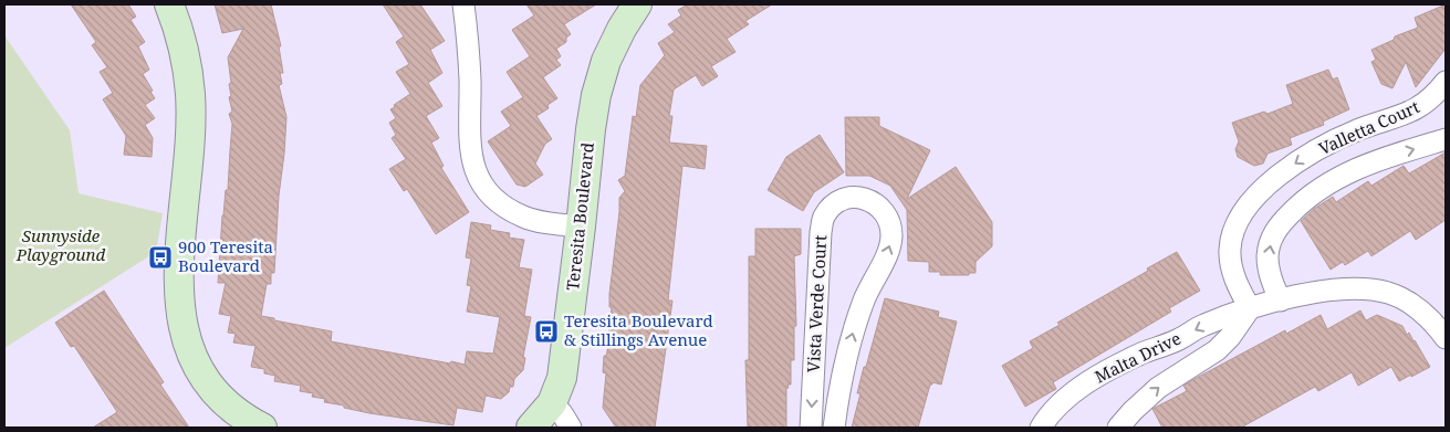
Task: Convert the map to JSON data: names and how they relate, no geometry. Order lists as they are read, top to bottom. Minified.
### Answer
{"streets":{"street":["Valletta Court","Teresita Boulevard","Vista Verde Court","Malta Drive"]},"crossings":[["Valletta Court","Malta Drive"]],"parks":["Sunnyside Playground"],"places":{"bus stop":["900 Teresita Boulevard","Teresita Boulevard & Stillings Avenue"]}}
